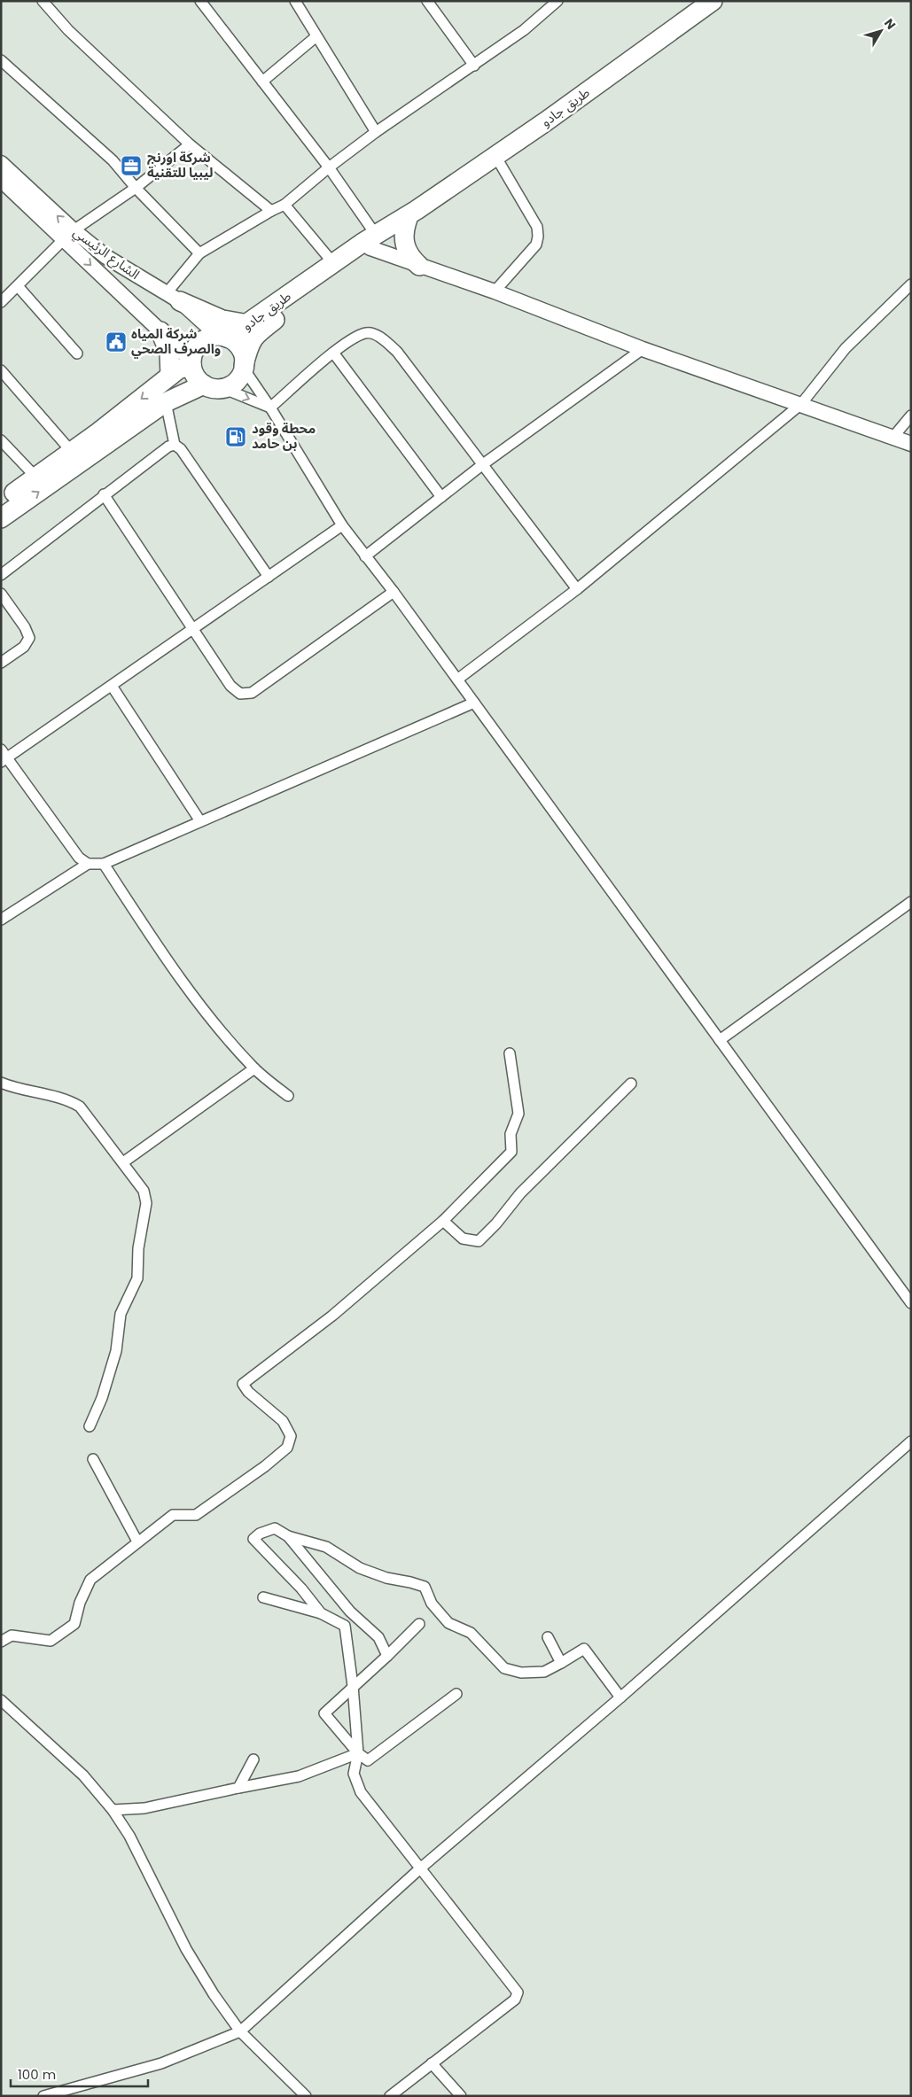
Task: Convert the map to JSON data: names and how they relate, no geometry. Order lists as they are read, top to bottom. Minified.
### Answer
{"streets":{"highway":["طريق جادو"],"street":["الشارع الرئيسي"]},"crossings":[["طريق جادو","الشارع الرئيسي"]],"places":{"office":["شركة اورنج ليبيا للتقنية"],"public building":["شركة المياه والصرف الصحي"],"fuel station":["محطة وقود بن حامد"]},"scale_bar":"100 m","north":"top right"}
